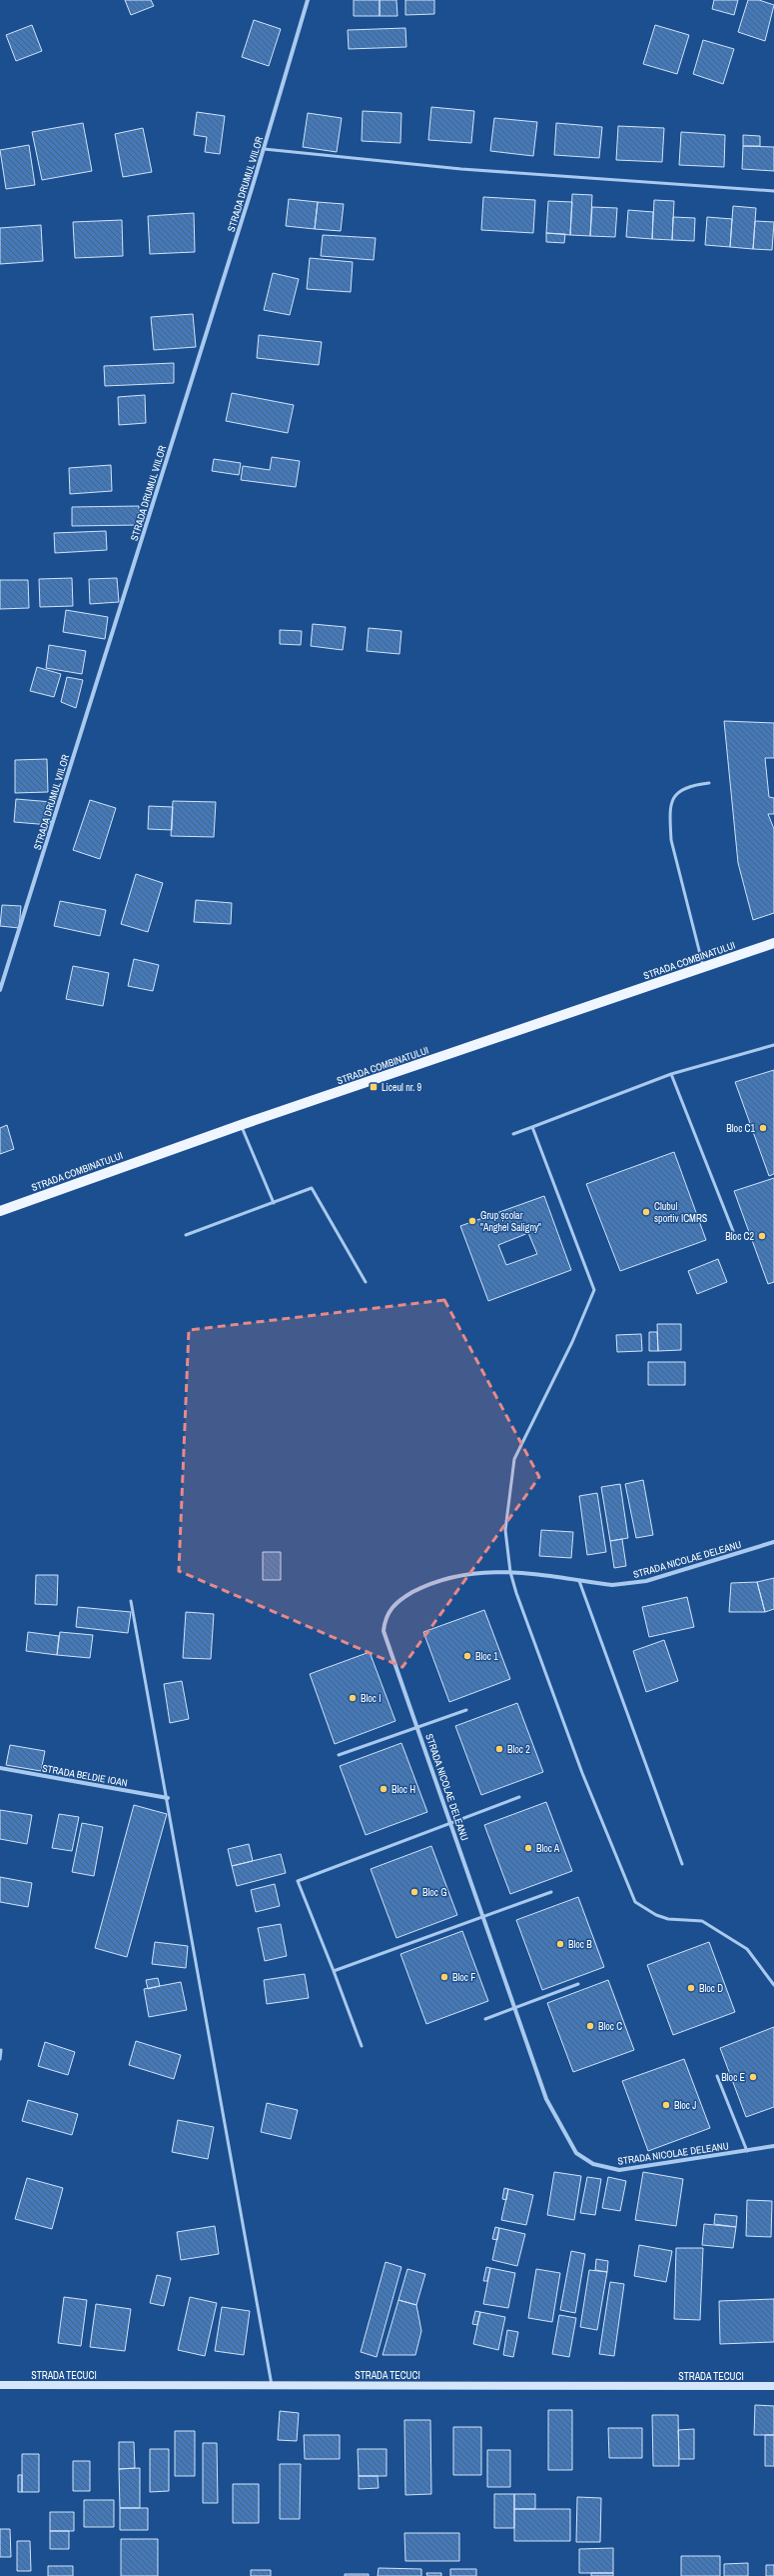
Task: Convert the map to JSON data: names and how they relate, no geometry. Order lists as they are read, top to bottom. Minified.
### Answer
{"streets":{"main road":["STRADA COMBINATULUI","STRADA TECUCI"],"street":["STRADA DRUMUL VIILOR","STRADA NICOLAE DELEANU","STRADA BELDIE IOAN"]},"places":{"transit":["Liceul nr. 9"],"other":["Bloc C1","Clubul sportiv ICMRS","Grup școlar \"Anghel Saligny\"","Bloc C2","Bloc 1","Bloc I","Bloc 2","Bloc H","Bloc A","Bloc G","Bloc B","Bloc F","Bloc D","Bloc C","Bloc E","Bloc J"]}}
